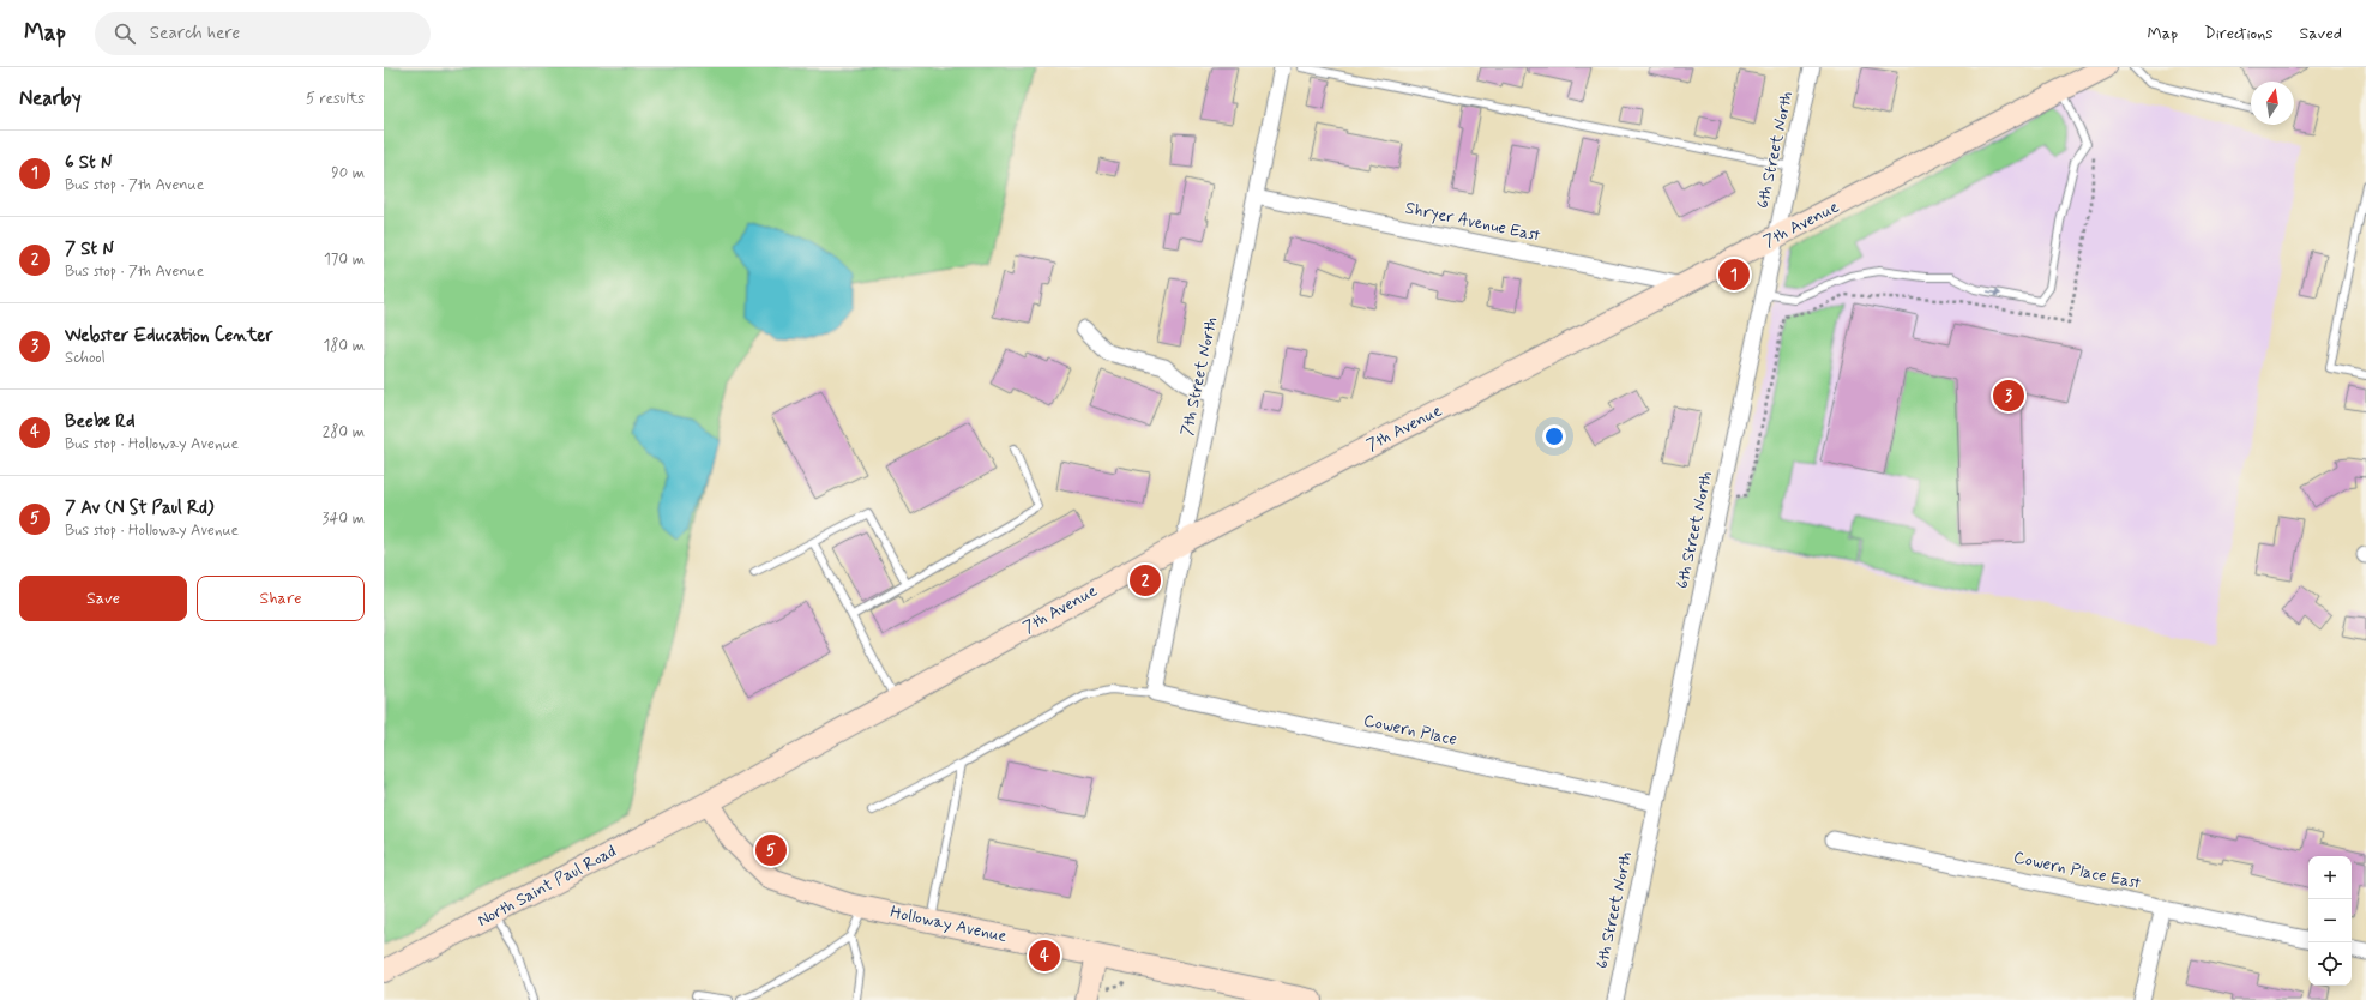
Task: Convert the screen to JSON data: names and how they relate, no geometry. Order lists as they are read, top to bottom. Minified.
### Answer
{"streets":{"street":["6th Street North","Shryer Avenue East","7th Avenue","7th Street North","Cowern Place","Cowern Place East","North Saint Paul Road","Holloway Avenue"]},"crossings":[["6th Street North","7th Avenue"],["6th Street North","Cowern Place"],["Shryer Avenue East","7th Avenue"],["Shryer Avenue East","7th Street North"],["7th Avenue","7th Street North"],["7th Avenue","North Saint Paul Road"],["7th Avenue","Holloway Avenue"],["7th Street North","Cowern Place"],["North Saint Paul Road","Holloway Avenue"]],"north":"top","page":{"header":"Map","search":"Search here","nav":["Map","Directions","Saved"],"heading":["Nearby","5 results"],"list":[{"mark":"1","name":"6 St N","note":"Bus stop · 7th Avenue","value":"90 m"},{"mark":"2","name":"7 St N","note":"Bus stop · 7th Avenue","value":"170 m"},{"mark":"3","name":"Webster Education Center","note":"School","value":"180 m"},{"mark":"4","name":"Beebe Rd","note":"Bus stop · Holloway Avenue","value":"280 m"},{"mark":"5","name":"7 Av (N St Paul Rd)","note":"Bus stop · Holloway Avenue","value":"340 m"}],"pins":["1","3","2","5","4"],"buttons":["Save","Share"],"map_buttons":["+","−"]}}
